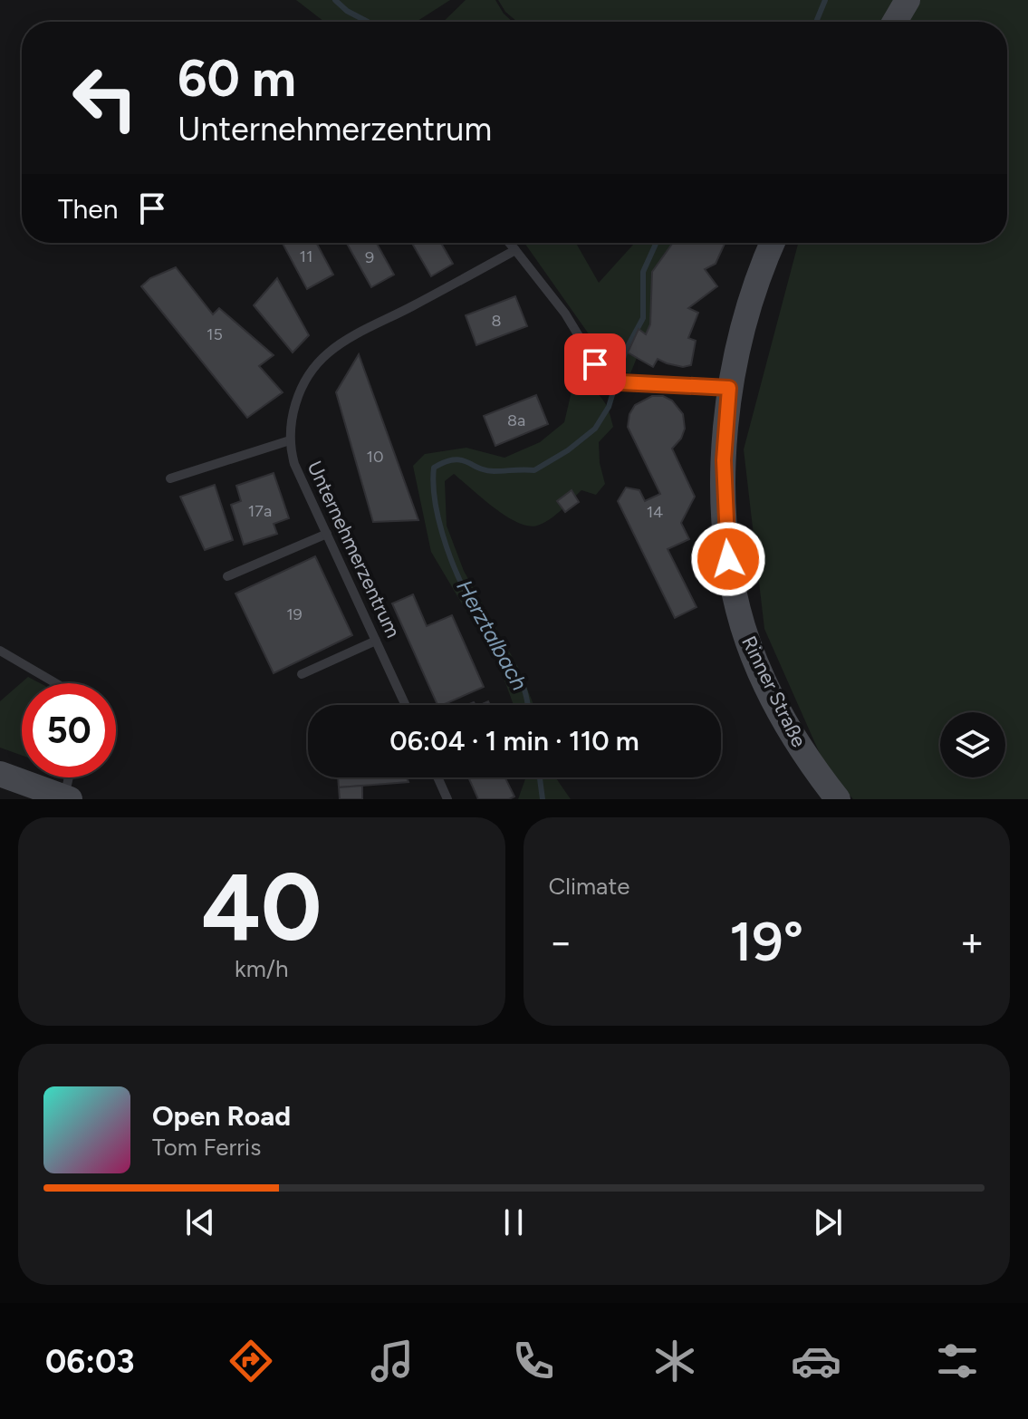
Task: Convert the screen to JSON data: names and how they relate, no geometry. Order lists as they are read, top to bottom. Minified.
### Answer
{"streets":{"main road":["Rinner Straße"],"lane":["Unternehmerzentrum"]},"water":["Herztalbach"],"house_numbers":["11","9","8","15","8a","10","17a","14","19"],"page":{"turn":["60 m","Unternehmerzentrum"],"then":"Then","limit":"50","trip":"06:04 · 1 min · 110 m","tile":[["40","km/h"],"Climate"],"heat":["−","19°","+"],"song":["Open Road","Tom Ferris"],"tabs":"06:03"}}
